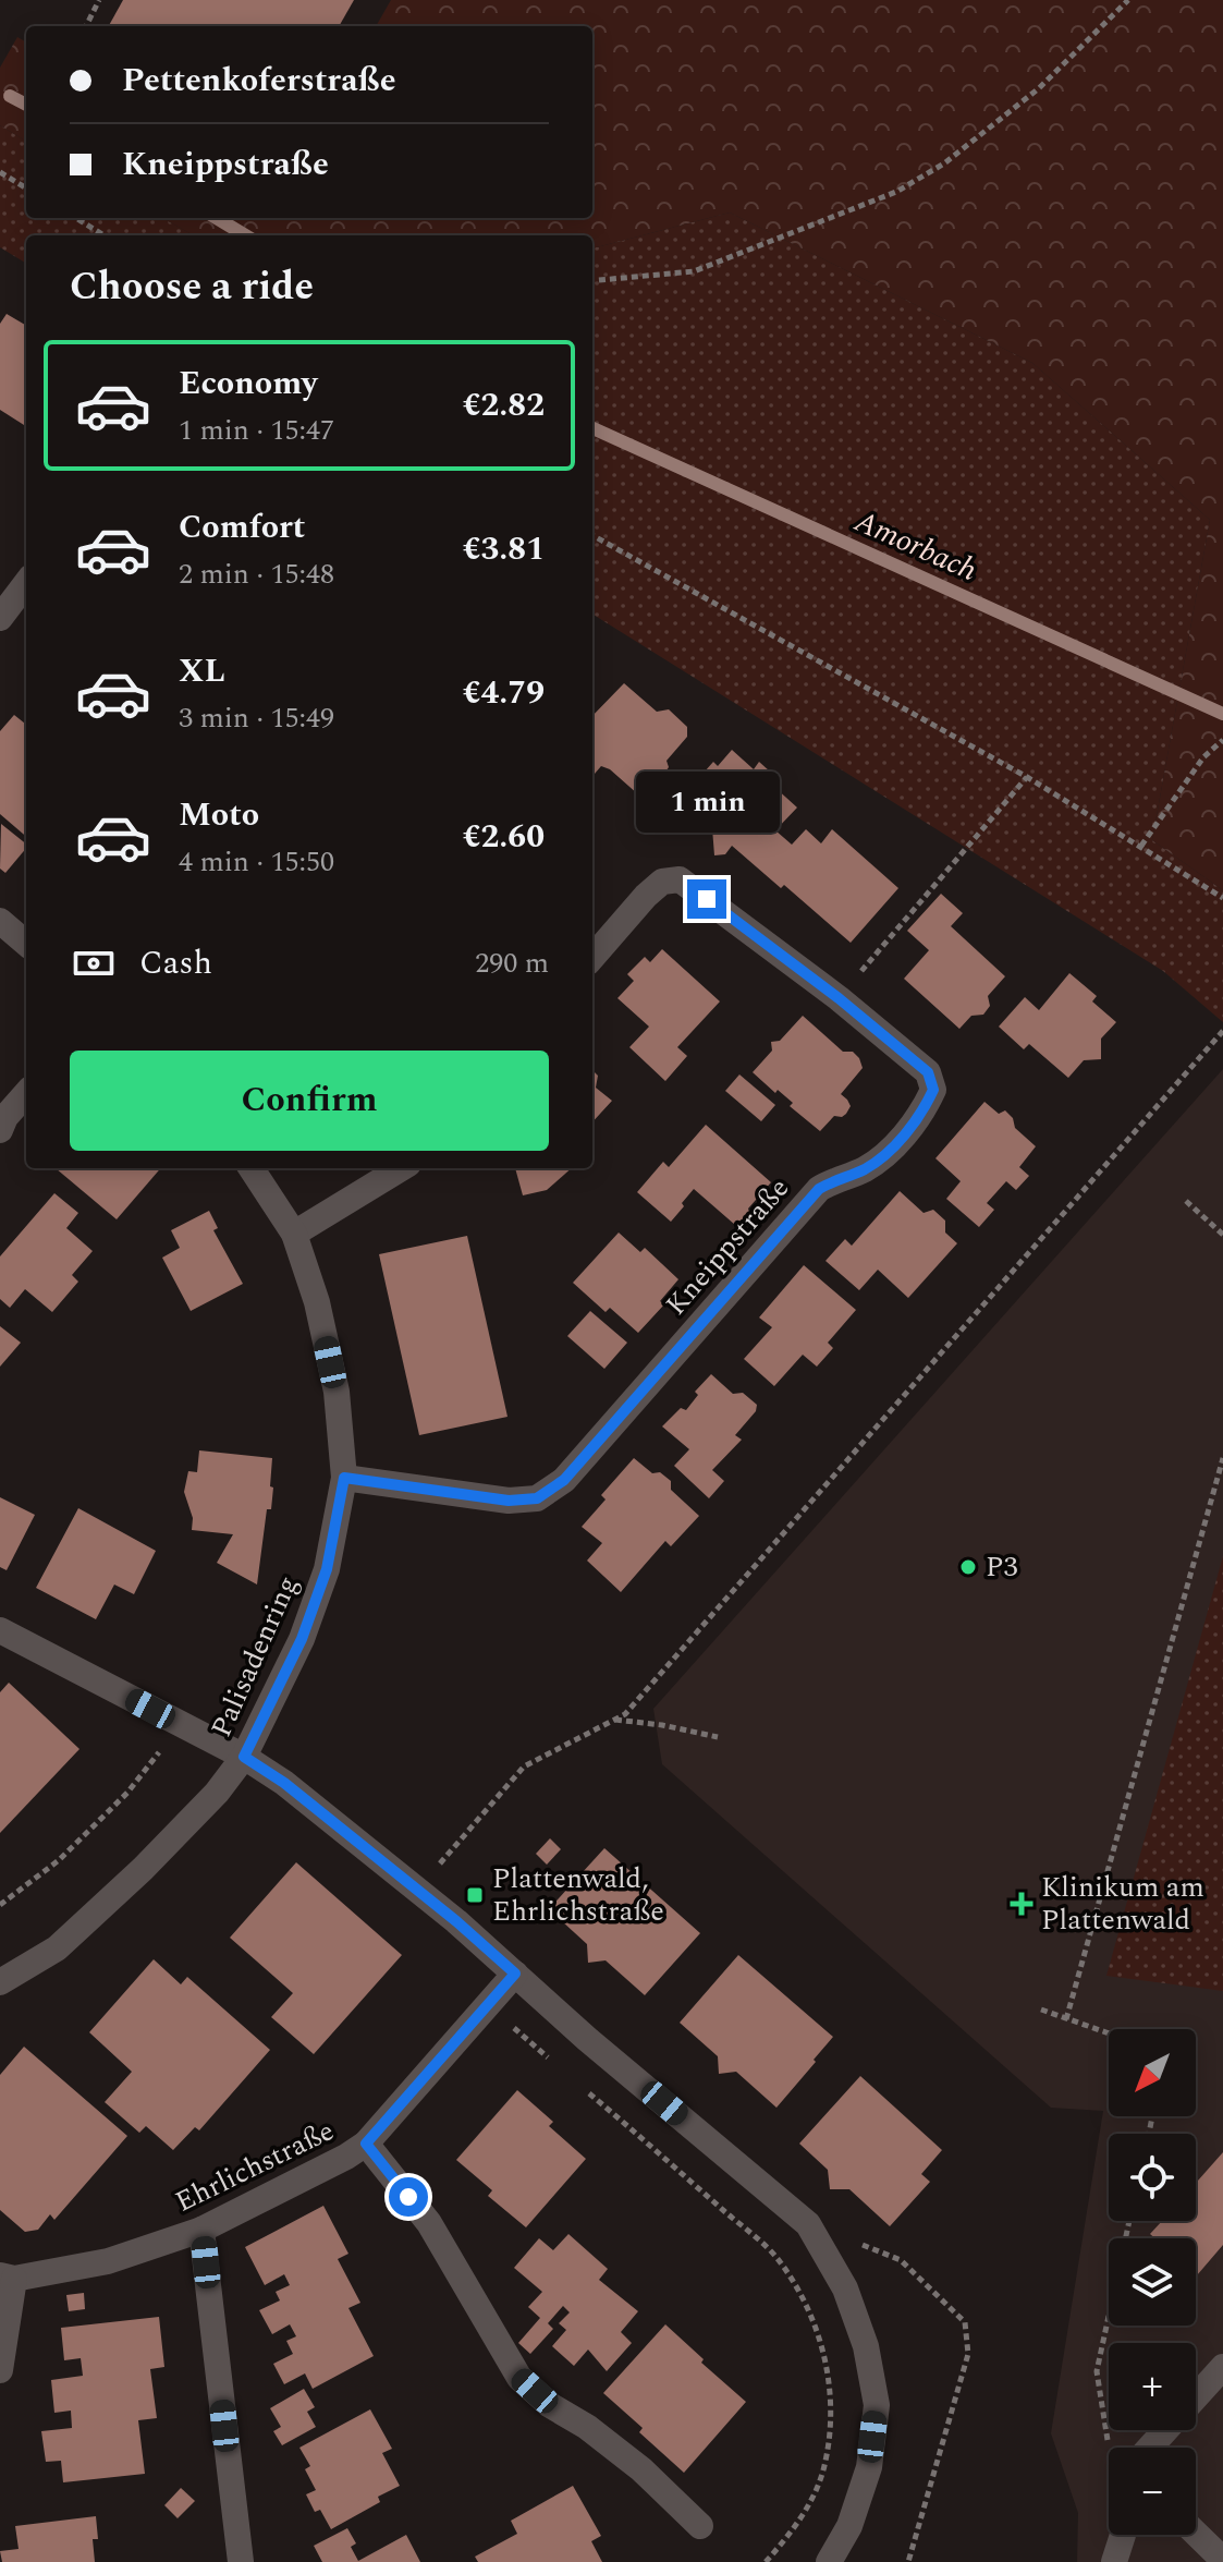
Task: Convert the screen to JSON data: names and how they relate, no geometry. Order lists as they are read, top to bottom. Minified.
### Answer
{"streets":{"street":["Kneippstraße","Palisadenring","Ehrlichstraße"]},"crossings":[["Kneippstraße","Palisadenring"]],"water":["Amorbach"],"places":{"other":["P3"],"transit":["Plattenwald, Ehrlichstraße"],"health":["Klinikum am Plattenwald"]},"north":"bottom left","page":{"banner":["Pettenkoferstraße","Kneippstraße"],"heading":"Choose a ride","list":[{"name":"Economy","note":"1 min · 15:47","value":"€2.82"},{"name":"Comfort","note":"2 min · 15:48","value":"€3.81"},{"name":"XL","note":"3 min · 15:49","value":"€4.79"},{"name":"Moto","note":"4 min · 15:50","value":"€2.60"}],"bubble":"1 min","pay":["Cash","290 m"],"buttons":"Confirm","map_buttons":["+","−"]}}
